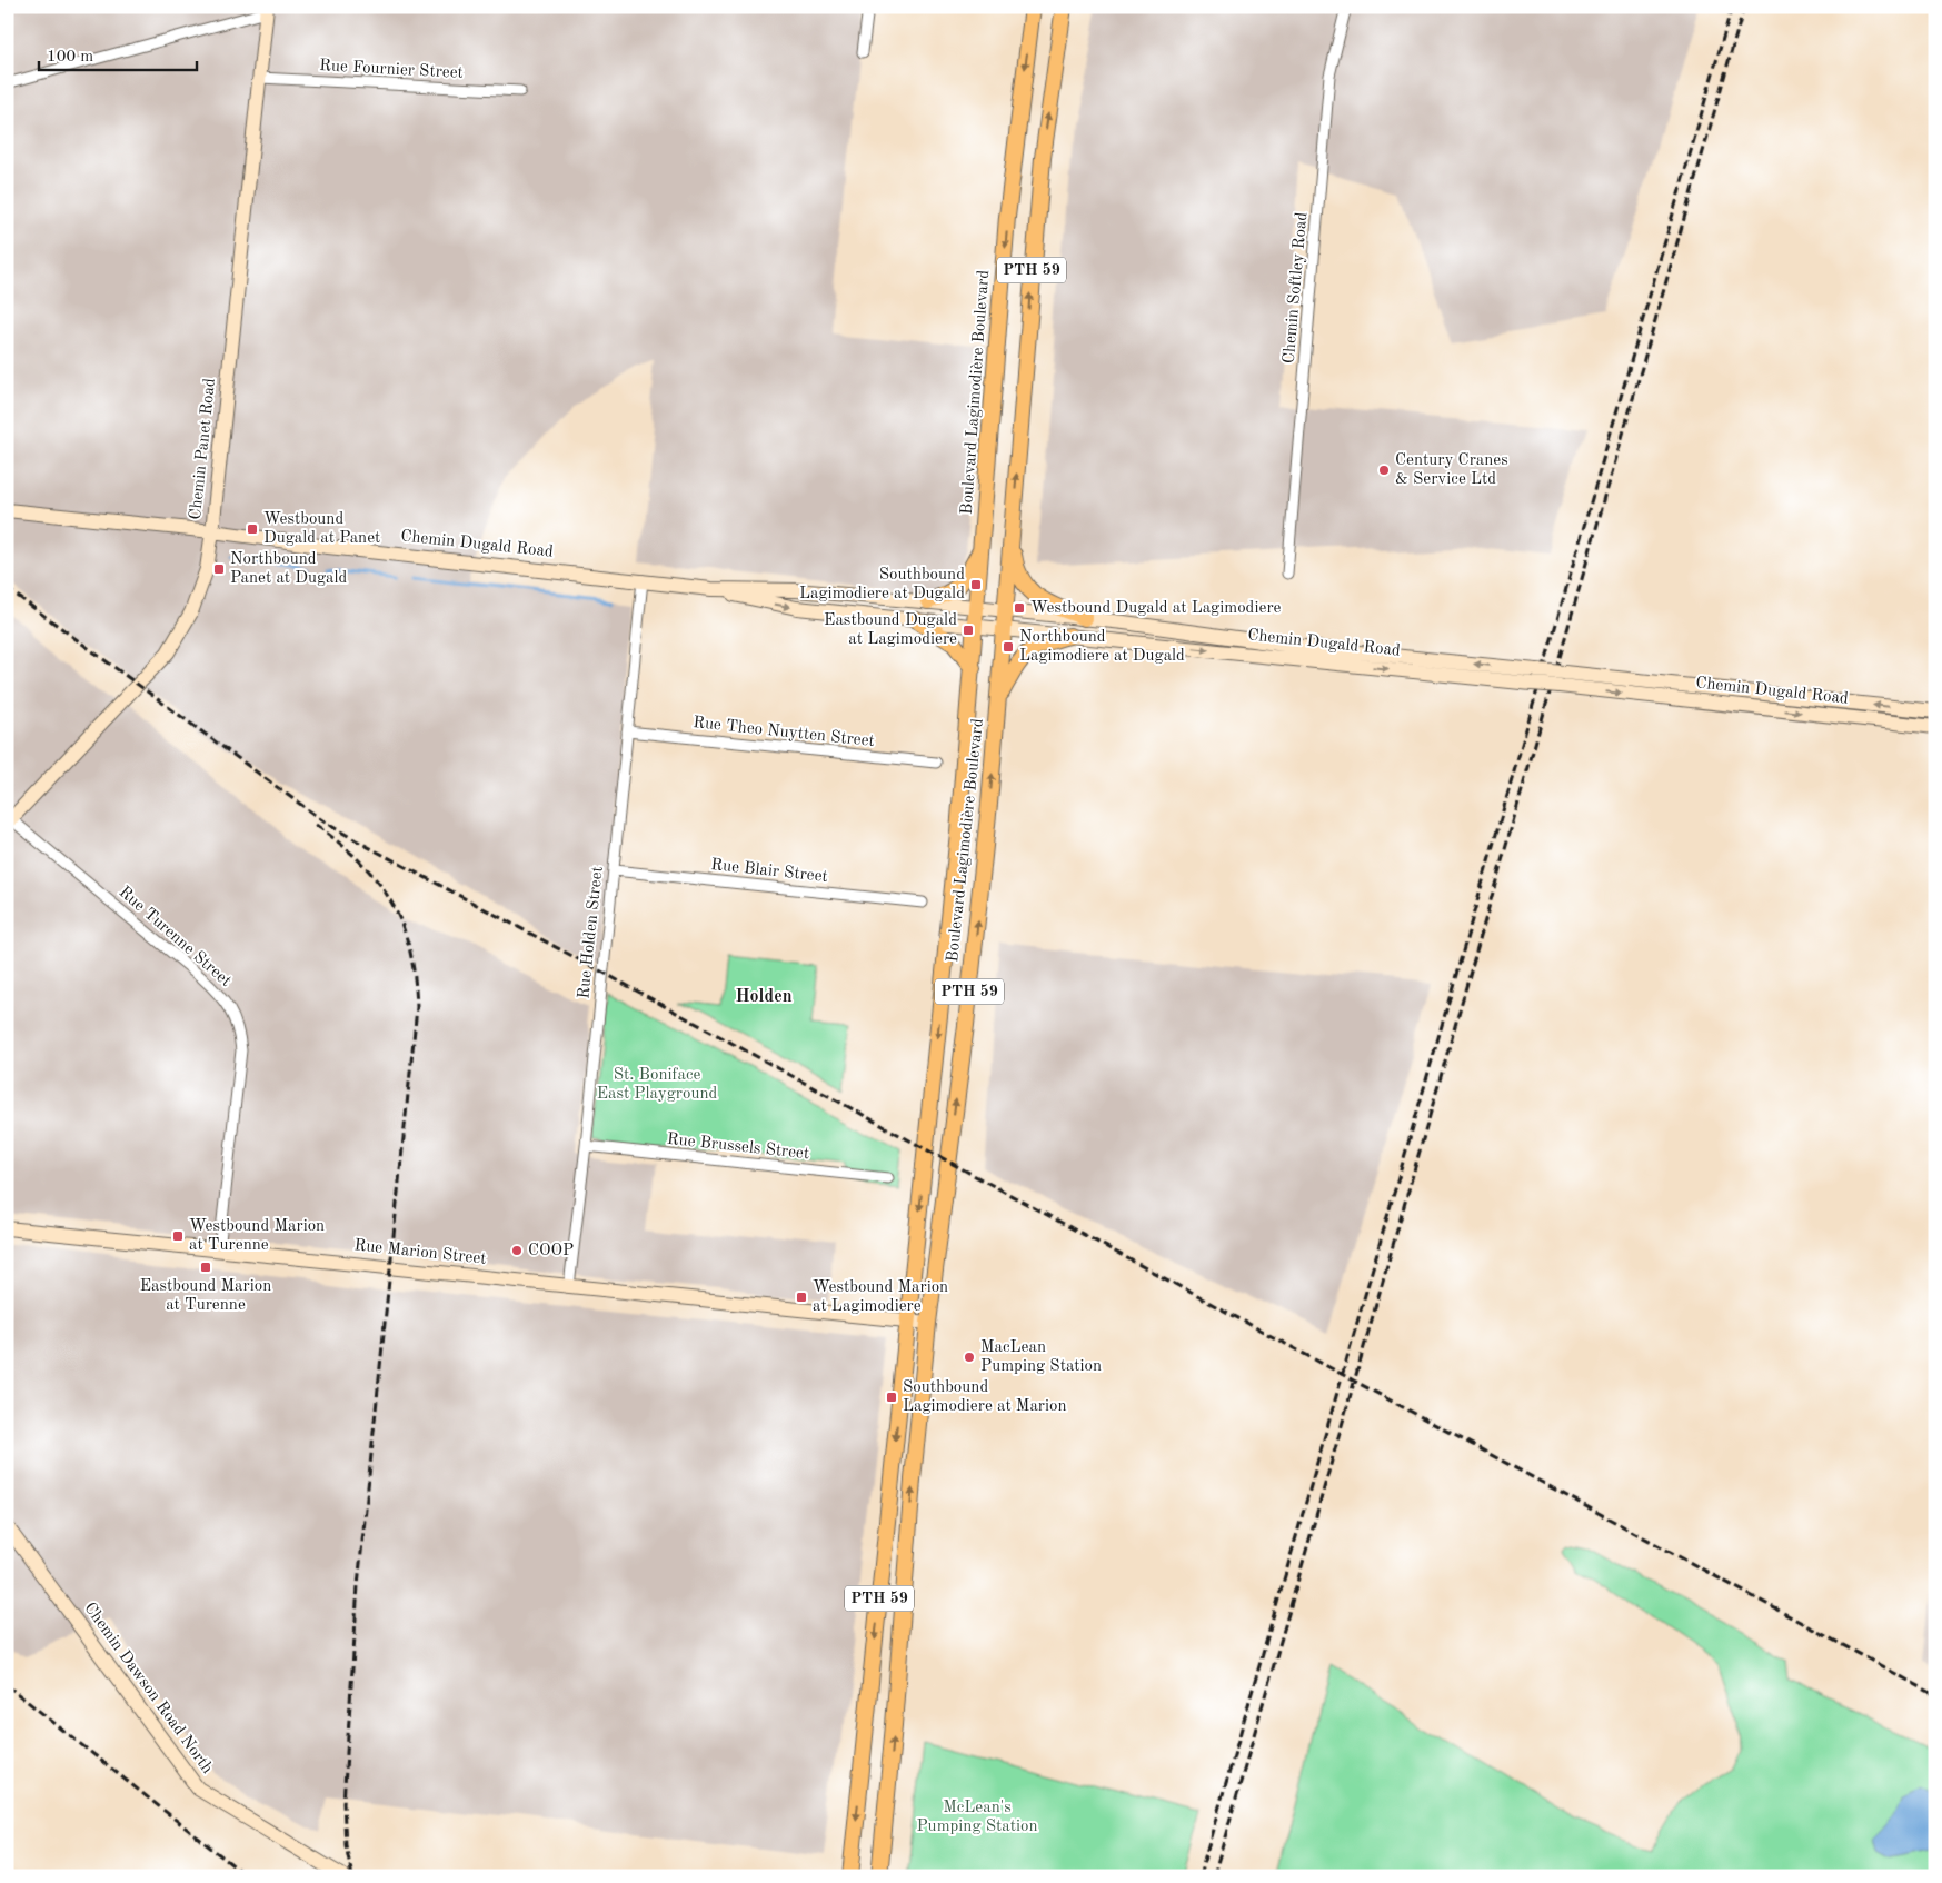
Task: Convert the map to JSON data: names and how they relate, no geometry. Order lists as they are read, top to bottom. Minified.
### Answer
{"streets":{"main road":["PTH 59","Boulevard Lagimodière Boulevard","Chemin Panet Road","Chemin Dugald Road","Rue Marion Street","Chemin Dawson Road North"],"street":["Rue Fournier Street","Chemin Softley Road","Rue Theo Nuytten Street","Rue Blair Street","Rue Holden Street","Rue Turenne Street","Rue Brussels Street"]},"crossings":[["Rue Fournier Street","Chemin Panet Road"],["Boulevard Lagimodière Boulevard","Chemin Dugald Road"],["Boulevard Lagimodière Boulevard","Rue Marion Street"],["Chemin Panet Road","Chemin Dugald Road"],["Chemin Panet Road","Rue Turenne Street"],["Chemin Dugald Road","Rue Holden Street"],["Rue Theo Nuytten Street","Rue Holden Street"],["Rue Blair Street","Rue Holden Street"],["Rue Holden Street","Rue Brussels Street"],["Rue Holden Street","Rue Marion Street"],["Rue Turenne Street","Rue Marion Street"]],"districts":["Holden"],"parks":["St. Boniface East Playground","McLean's Pumping Station"],"places":{"other":["Century Cranes & Service Ltd","COOP","MacLean Pumping Station"],"transit":["Westbound Dugald at Panet","Northbound Panet at Dugald","Southbound Lagimodiere at Dugald","Westbound Dugald at Lagimodiere","Eastbound Dugald at Lagimodiere","Northbound Lagimodiere at Dugald","Westbound Marion at Turenne","Eastbound Marion at Turenne","Westbound Marion at Lagimodiere","Southbound Lagimodiere at Marion"]},"scale_bar":"100 m"}
